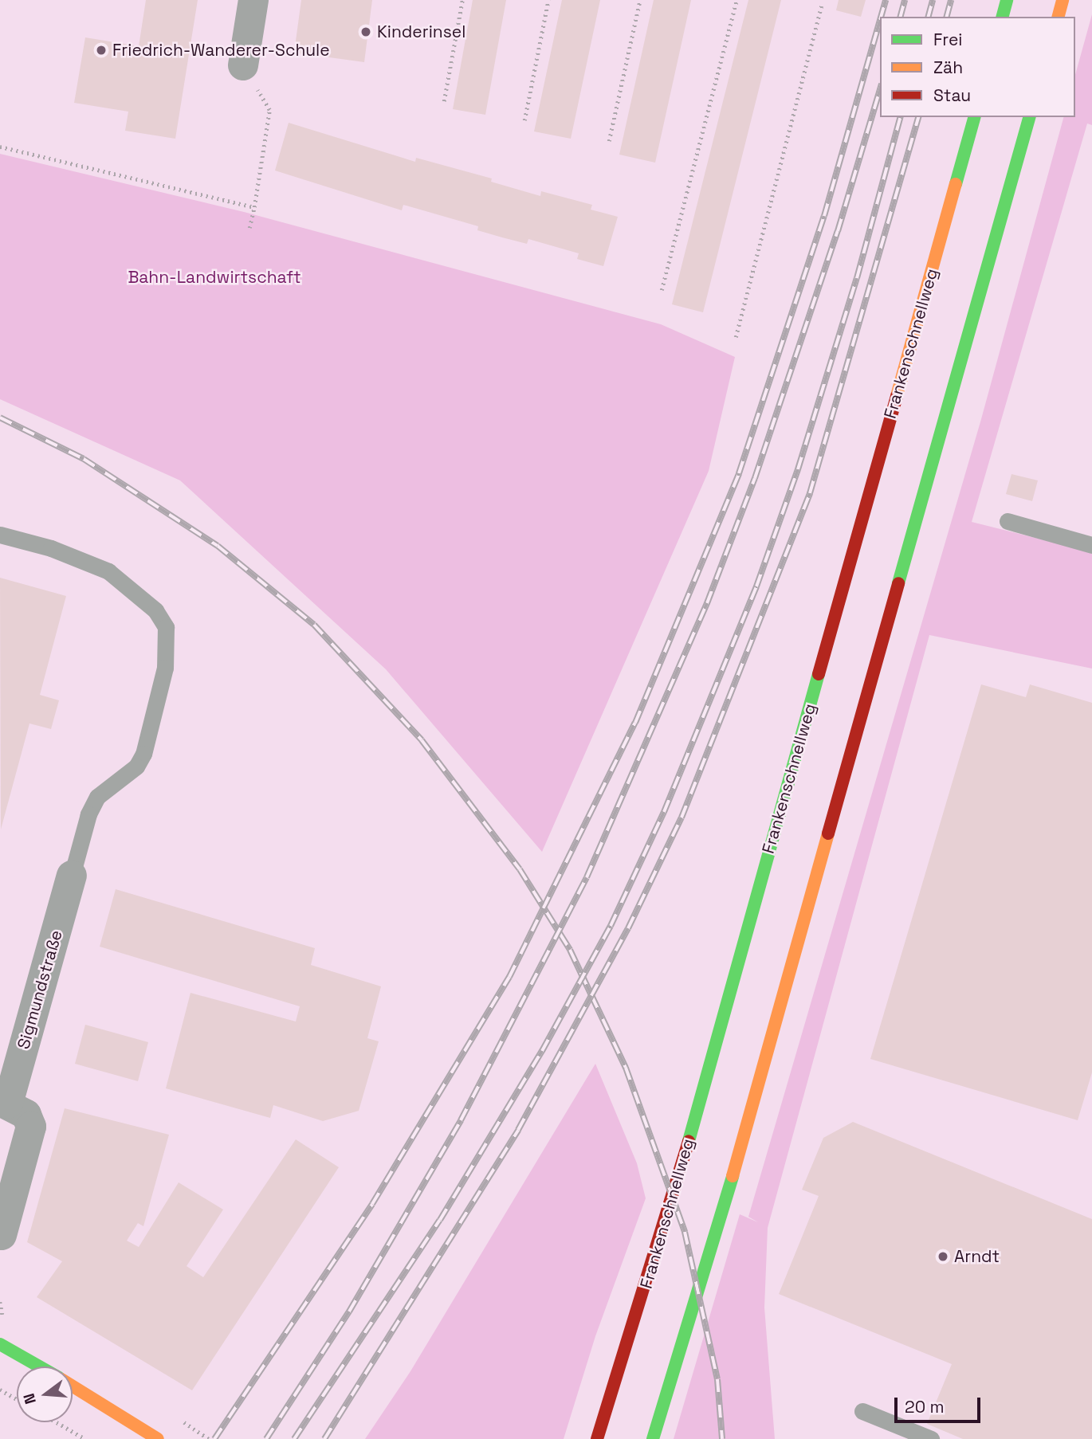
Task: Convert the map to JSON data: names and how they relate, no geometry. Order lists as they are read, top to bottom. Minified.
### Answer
{"streets":{"main road":["Frankenschnellweg"],"street":["Sigmundstraße"]},"parks":["Bahn-Landwirtschaft"],"places":["Kinderinsel","Friedrich-Wanderer-Schule","Arndt"],"legend":["Frei","Zäh","Stau"],"scale_bar":"20 m","north":"left"}
